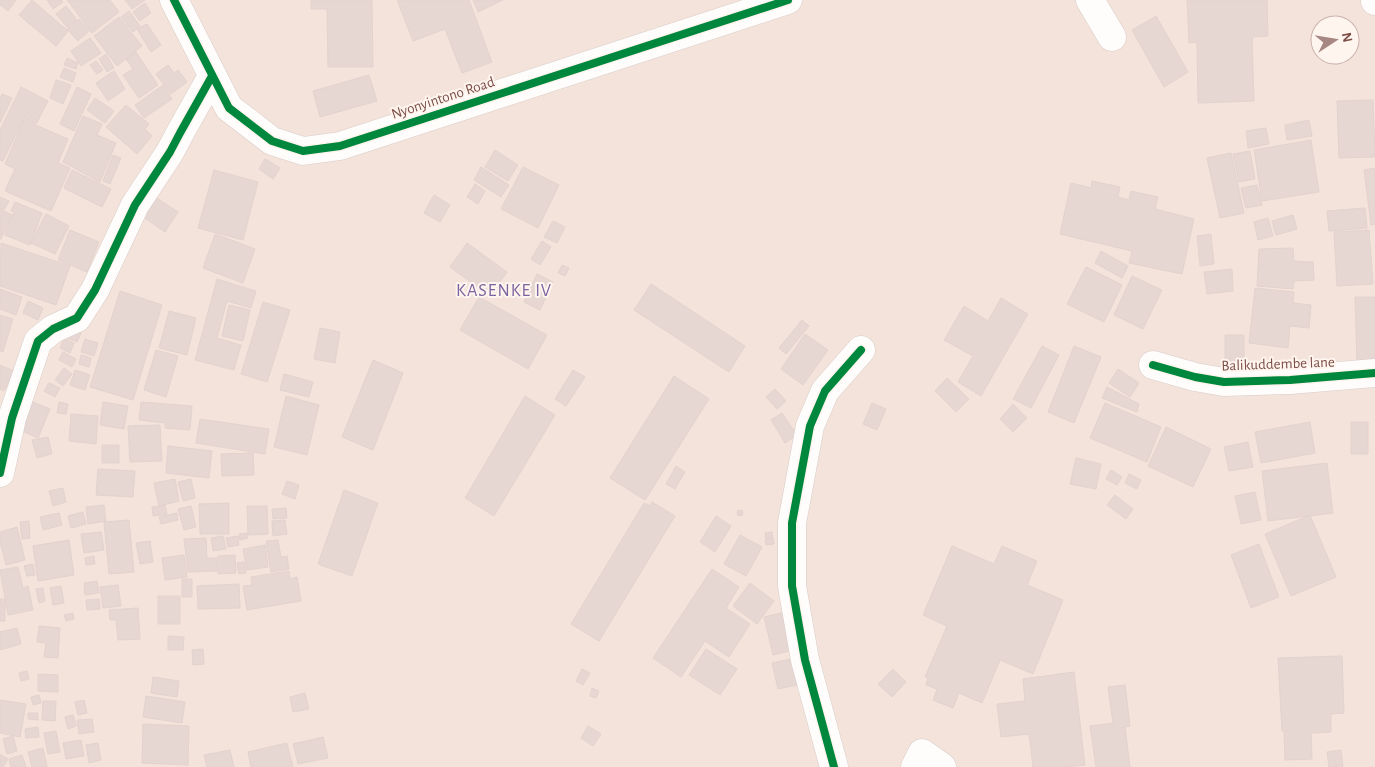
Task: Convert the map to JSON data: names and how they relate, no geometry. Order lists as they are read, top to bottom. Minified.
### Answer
{"streets":{"street":["Nyonyintono Road","Balikuddembe lane"]},"districts":["KASENKE IV"],"north":"right"}
